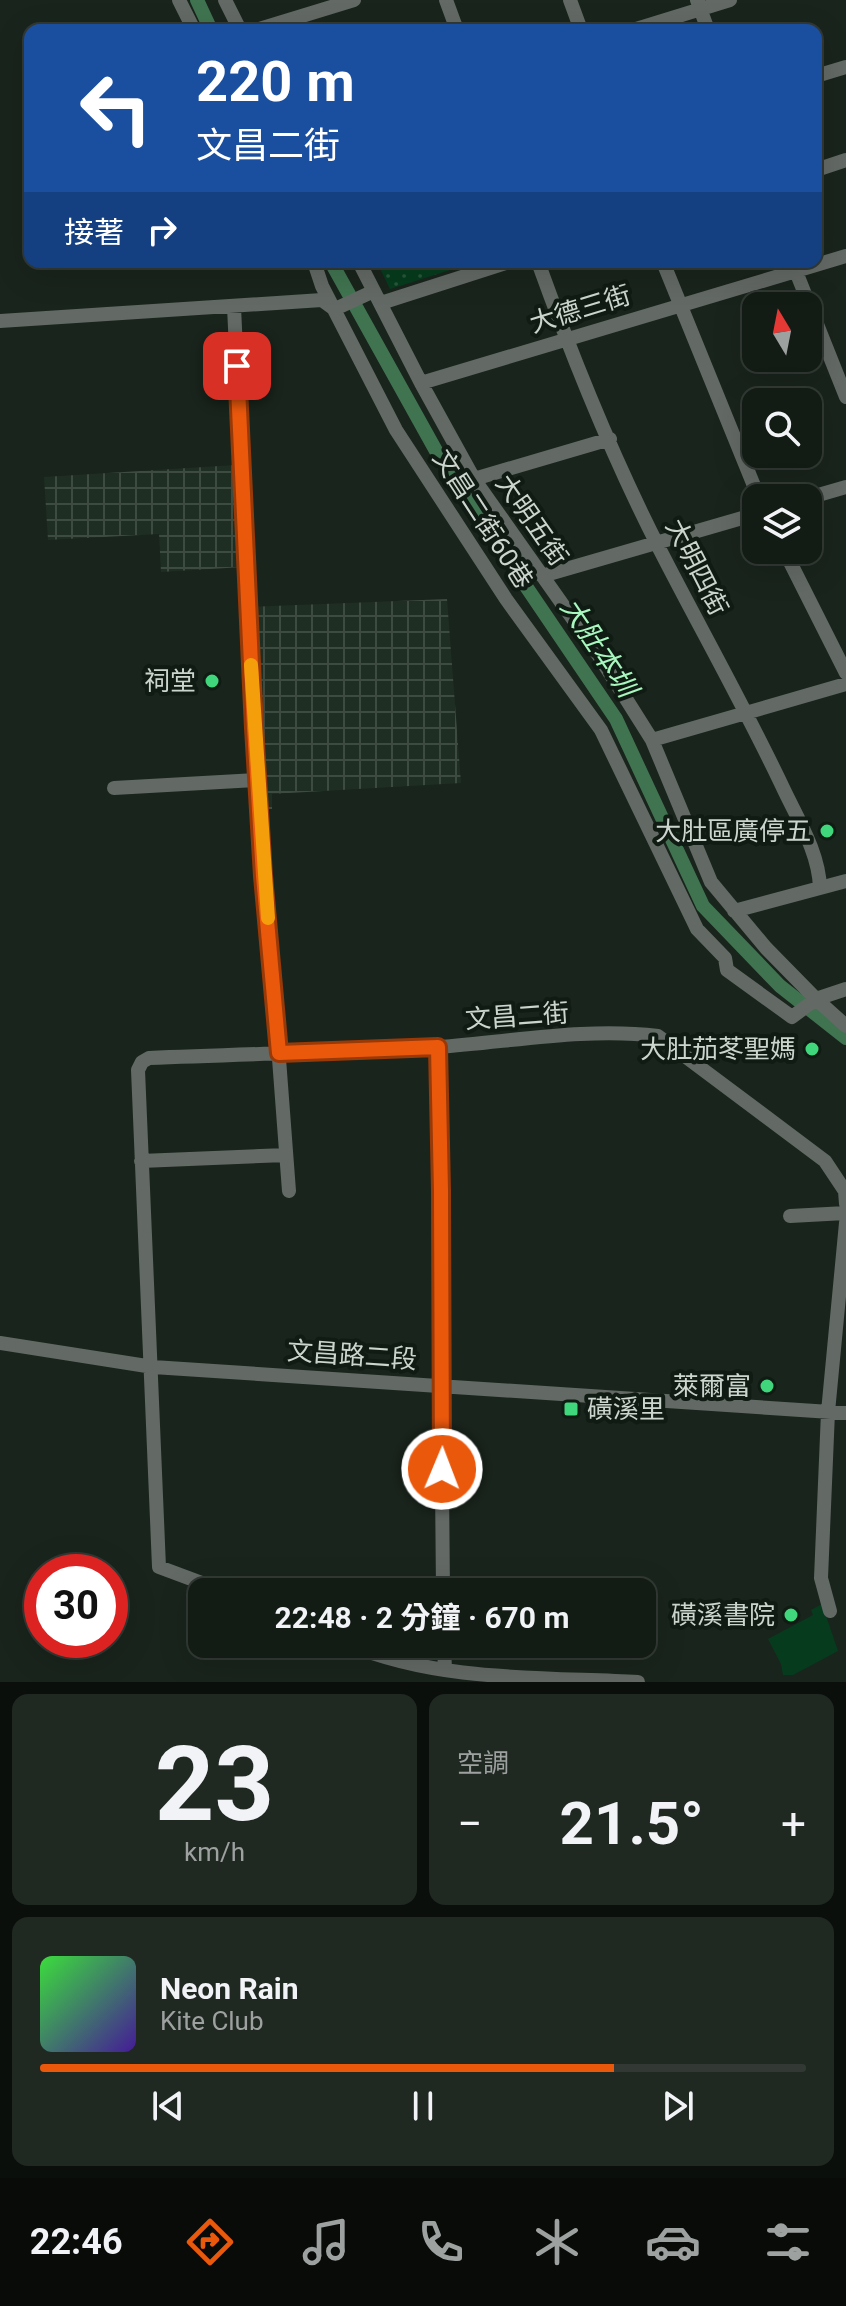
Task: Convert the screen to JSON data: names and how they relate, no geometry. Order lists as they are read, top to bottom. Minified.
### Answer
{"streets":{"street":["大德三街","文昌二街60巷","大明五街","大明四街","文昌二街","文昌路二段"]},"crossings":[["大德三街","大明五街"],["大德三街","大明四街"],["文昌二街60巷","大明五街"],["文昌二街","文昌路二段"]],"water":["大肚本圳"],"places":{"other":["祠堂","大肚區廣停五","大肚茄苳聖媽","萊爾富","磺溪書院"],"transit":["磺溪里"]},"north":"top","page":{"turn":["220 m","文昌二街"],"then":"接著","limit":"30","trip":"22:48 · 2 分鐘 · 670 m","tile":[["23","km/h"],"空調"],"heat":["−","21.5°","+"],"song":["Neon Rain","Kite Club"],"tabs":"22:46"}}
